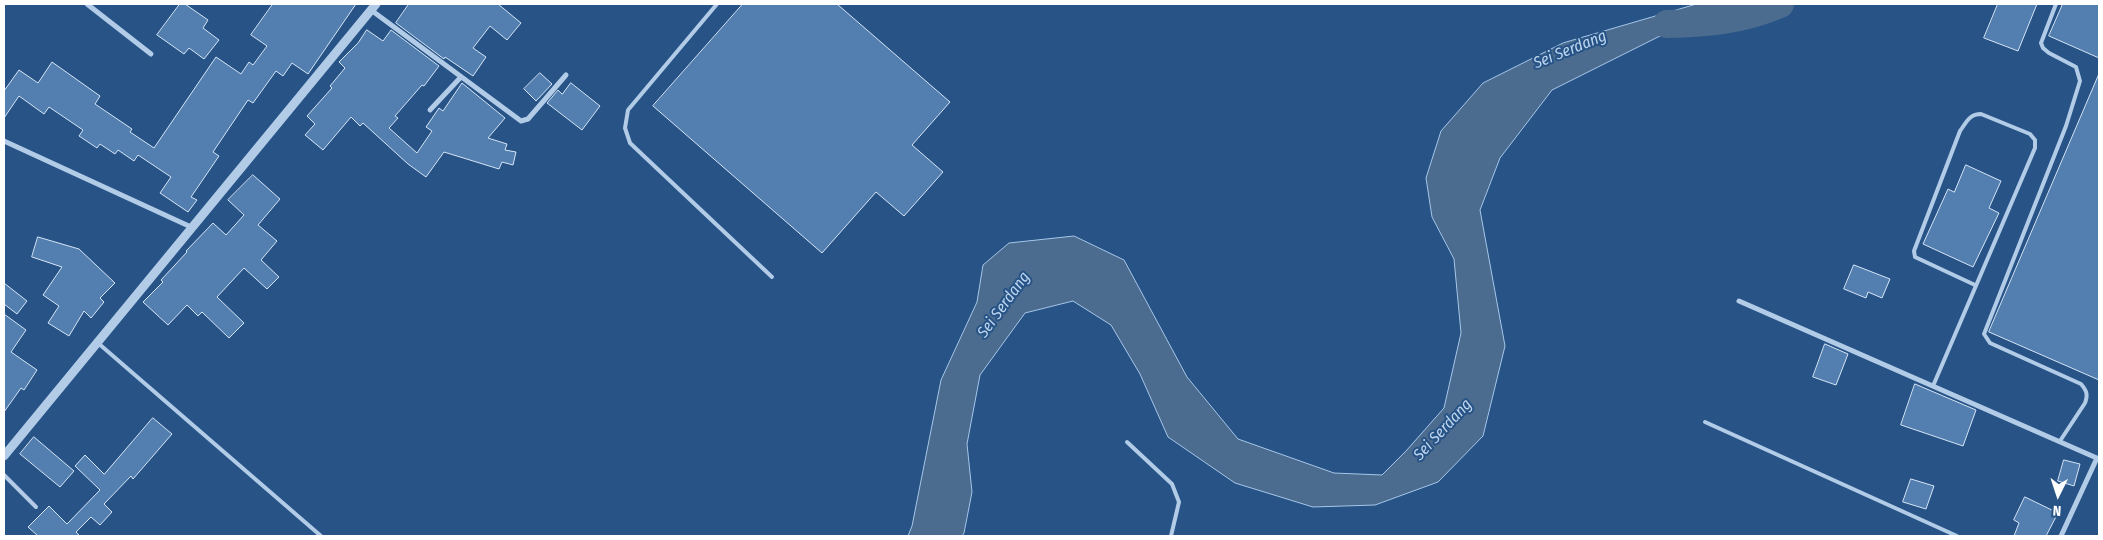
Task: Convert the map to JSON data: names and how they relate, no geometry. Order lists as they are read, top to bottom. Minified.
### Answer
{"water":["Sei Serdang"],"north":"bottom"}
